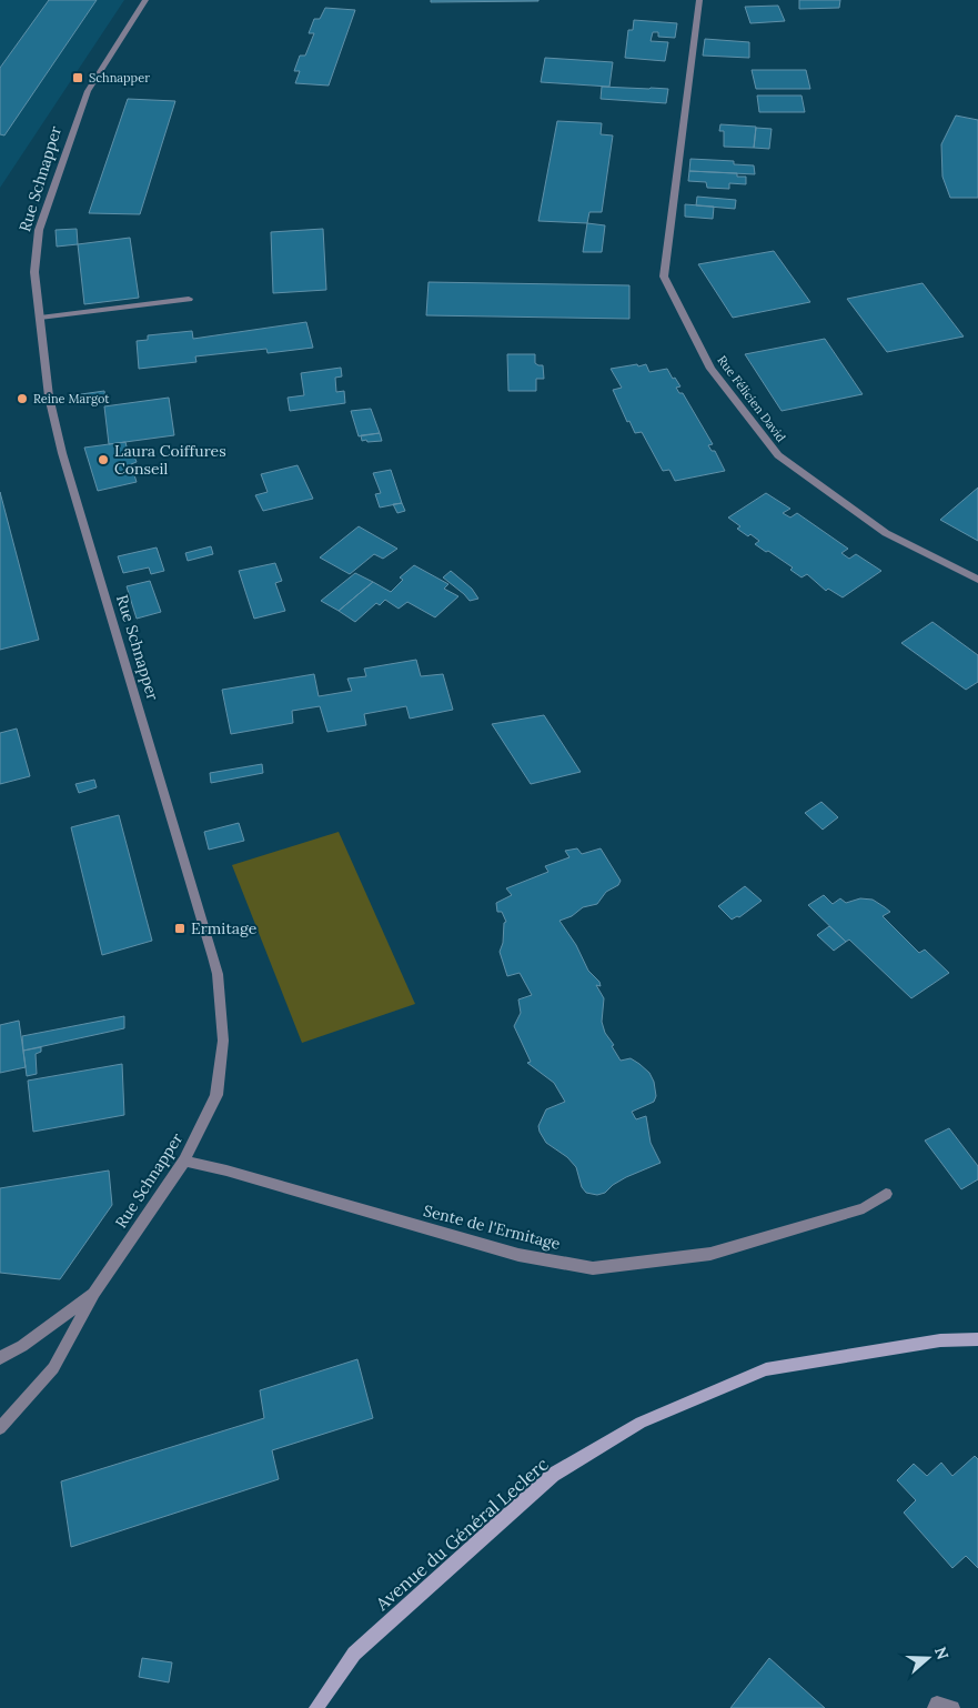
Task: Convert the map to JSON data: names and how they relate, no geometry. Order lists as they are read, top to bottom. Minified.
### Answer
{"streets":{"main road":["Avenue du Général Leclerc"],"street":["Rue Schnapper","Rue Félicien David","Sente de l'Ermitage"]},"crossings":[["Rue Schnapper","Sente de l'Ermitage"]],"places":{"transit":["Schnapper","Ermitage"],"other":["Reine Margot","Laura Coiffures Conseil"]},"north":"right"}
